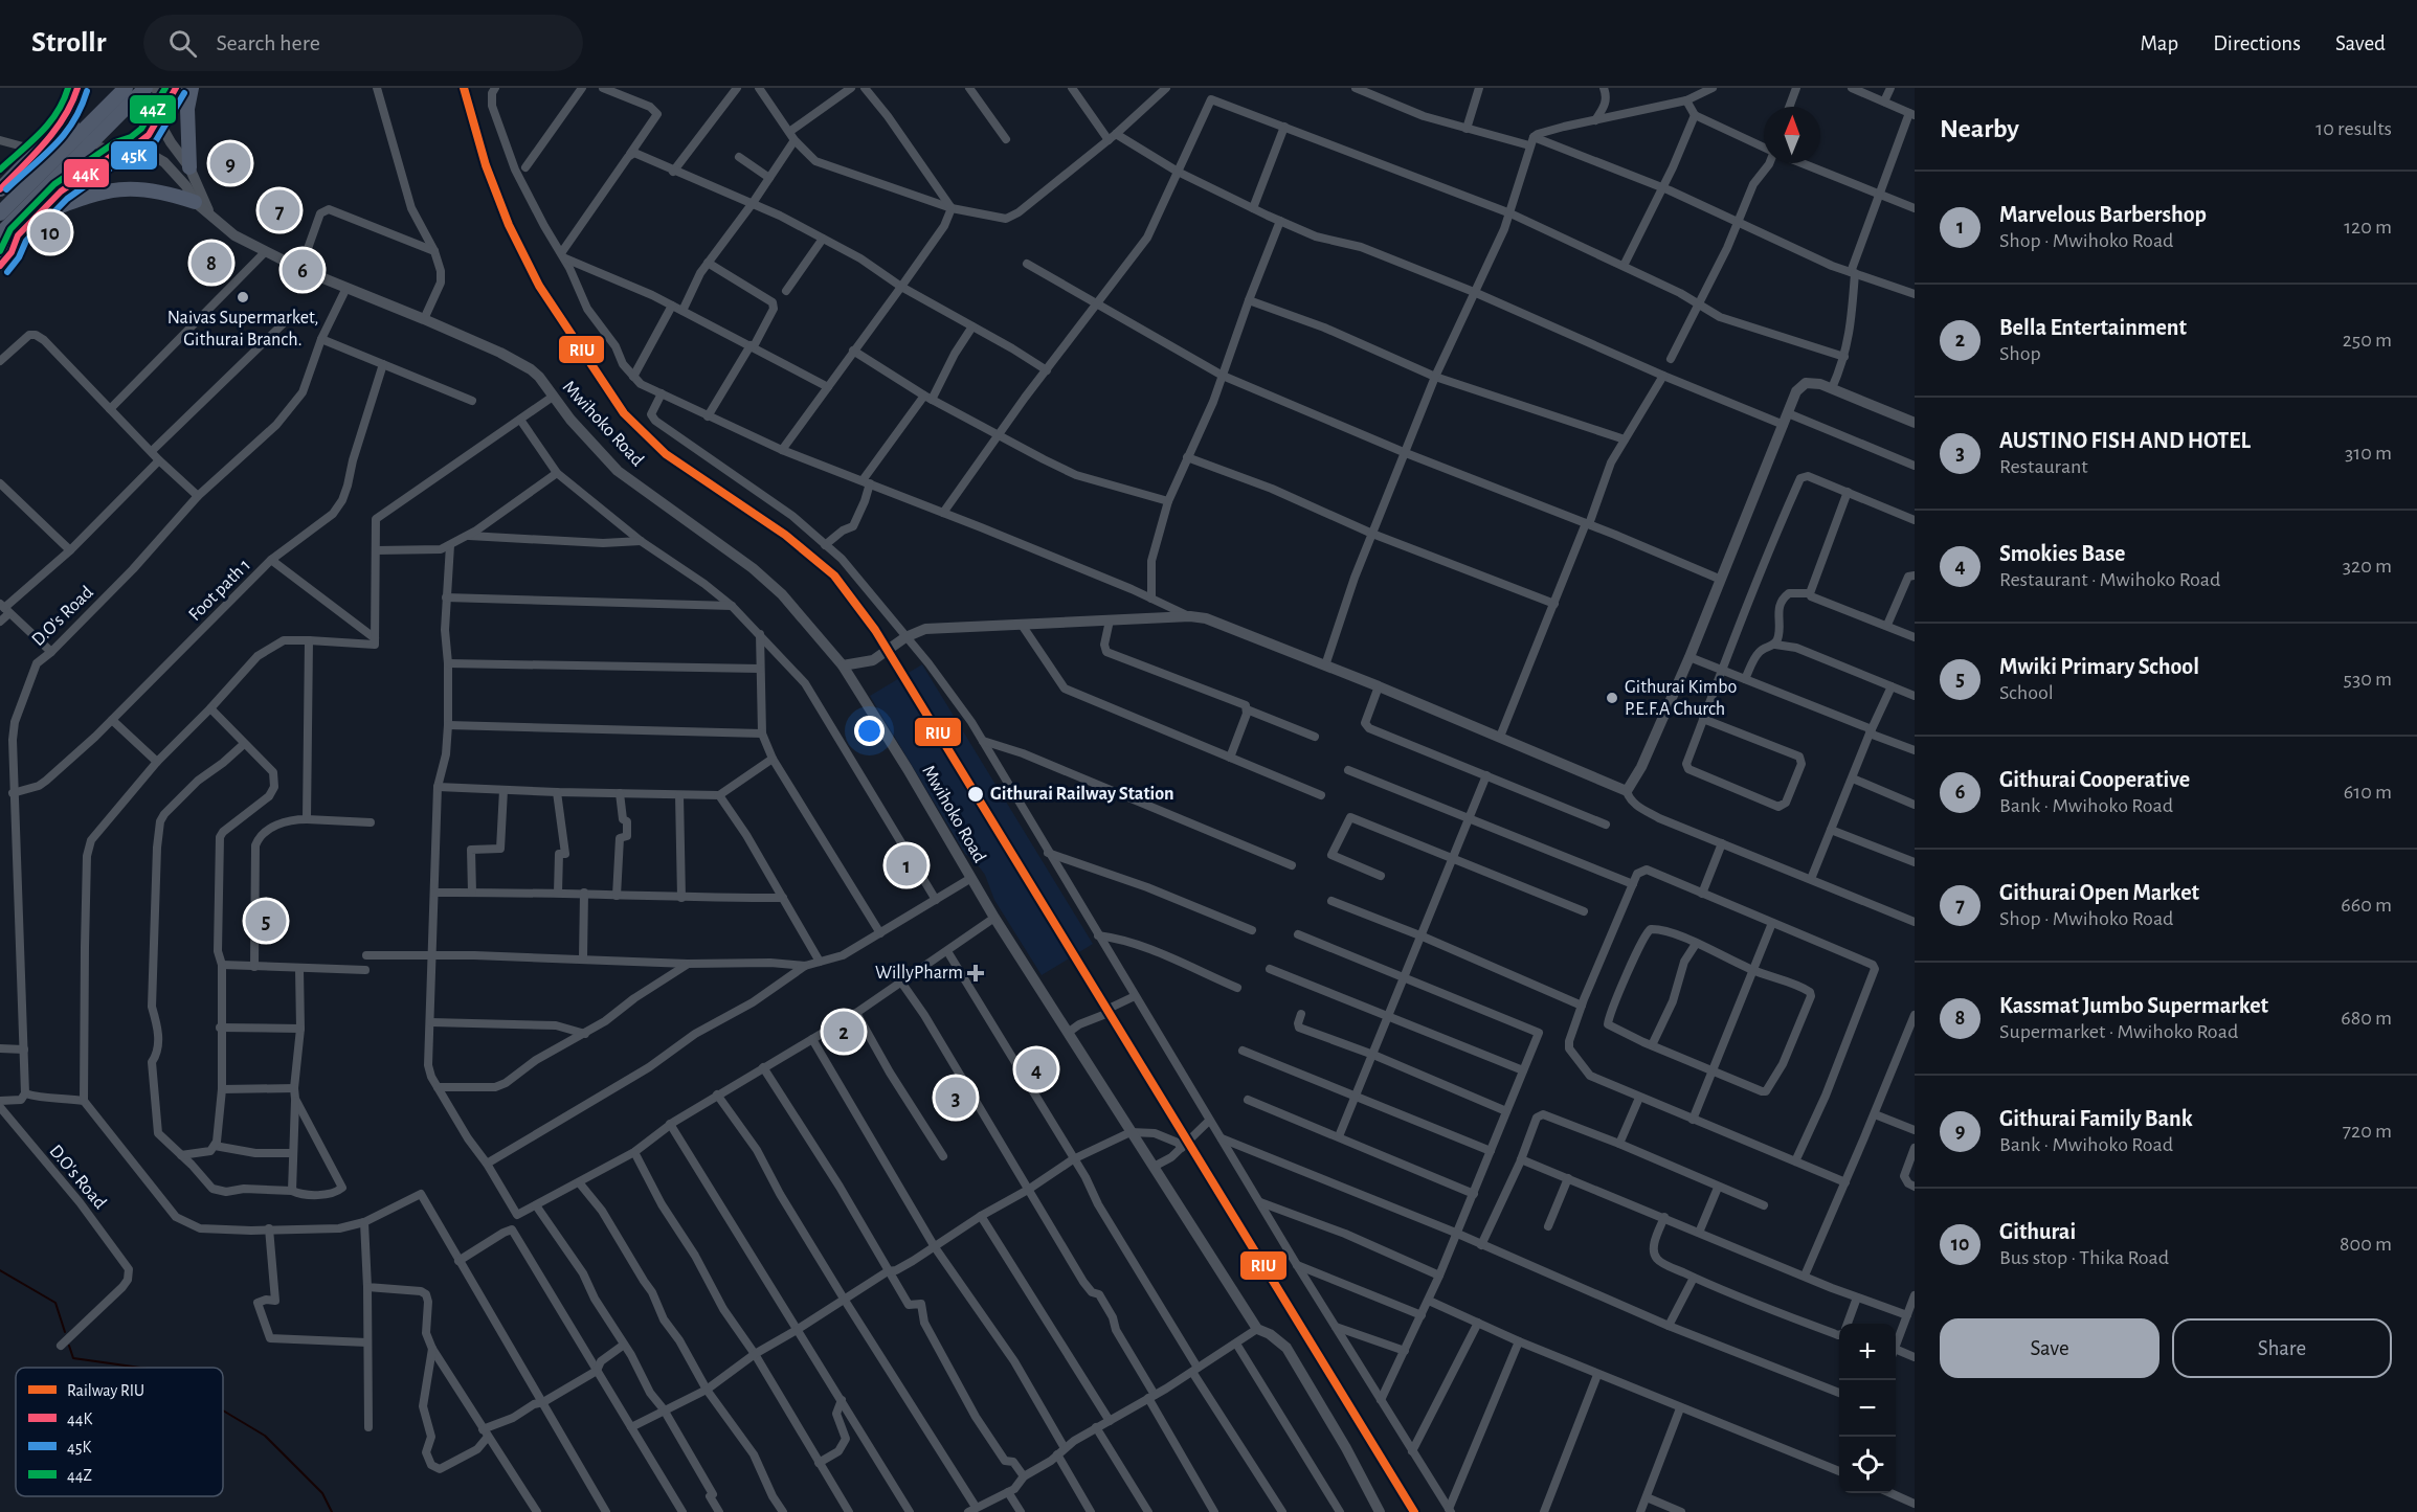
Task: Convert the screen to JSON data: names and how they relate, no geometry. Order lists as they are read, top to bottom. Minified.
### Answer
{"streets":{"street":["Mwihoko Road","Foot path 1","D.O's Road"]},"crossings":[["Mwihoko Road","D.O's Road"],["Foot path 1","D.O's Road"]],"places":{"other":["Naivas Supermarket, Githurai Branch.","Githurai Kimbo P.E.F.A Church","Githurai Railway Station"],"health":["WillyPharm"]},"lines":["rail line RIU","transit line 44K","transit line 44Z","transit line 45K"],"legend":["Railway RIU","44K","45K","44Z"],"north":"top","page":{"header":"Strollr","search":"Search here","nav":["Map","Directions","Saved"],"heading":["Nearby","10 results"],"pins":["9","7","10","8","6","1","5","2","4","3"],"list":[{"mark":"1","name":"Marvelous Barbershop","note":"Shop · Mwihoko Road","value":"120 m"},{"mark":"2","name":"Bella Entertainment","note":"Shop","value":"250 m"},{"mark":"3","name":"AUSTINO FISH AND HOTEL","note":"Restaurant","value":"310 m"},{"mark":"4","name":"Smokies Base","note":"Restaurant · Mwihoko Road","value":"320 m"},{"mark":"5","name":"Mwiki Primary School","note":"School","value":"530 m"},{"mark":"6","name":"Githurai Cooperative","note":"Bank · Mwihoko Road","value":"610 m"},{"mark":"7","name":"Githurai Open Market","note":"Shop · Mwihoko Road","value":"660 m"},{"mark":"8","name":"Kassmat Jumbo Supermarket","note":"Supermarket · Mwihoko Road","value":"680 m"},{"mark":"9","name":"Githurai Family Bank","note":"Bank · Mwihoko Road","value":"720 m"},{"mark":"10","name":"Githurai","note":"Bus stop · Thika Road","value":"800 m"}],"buttons":["Save","Share"],"map_buttons":["+","−"]}}
